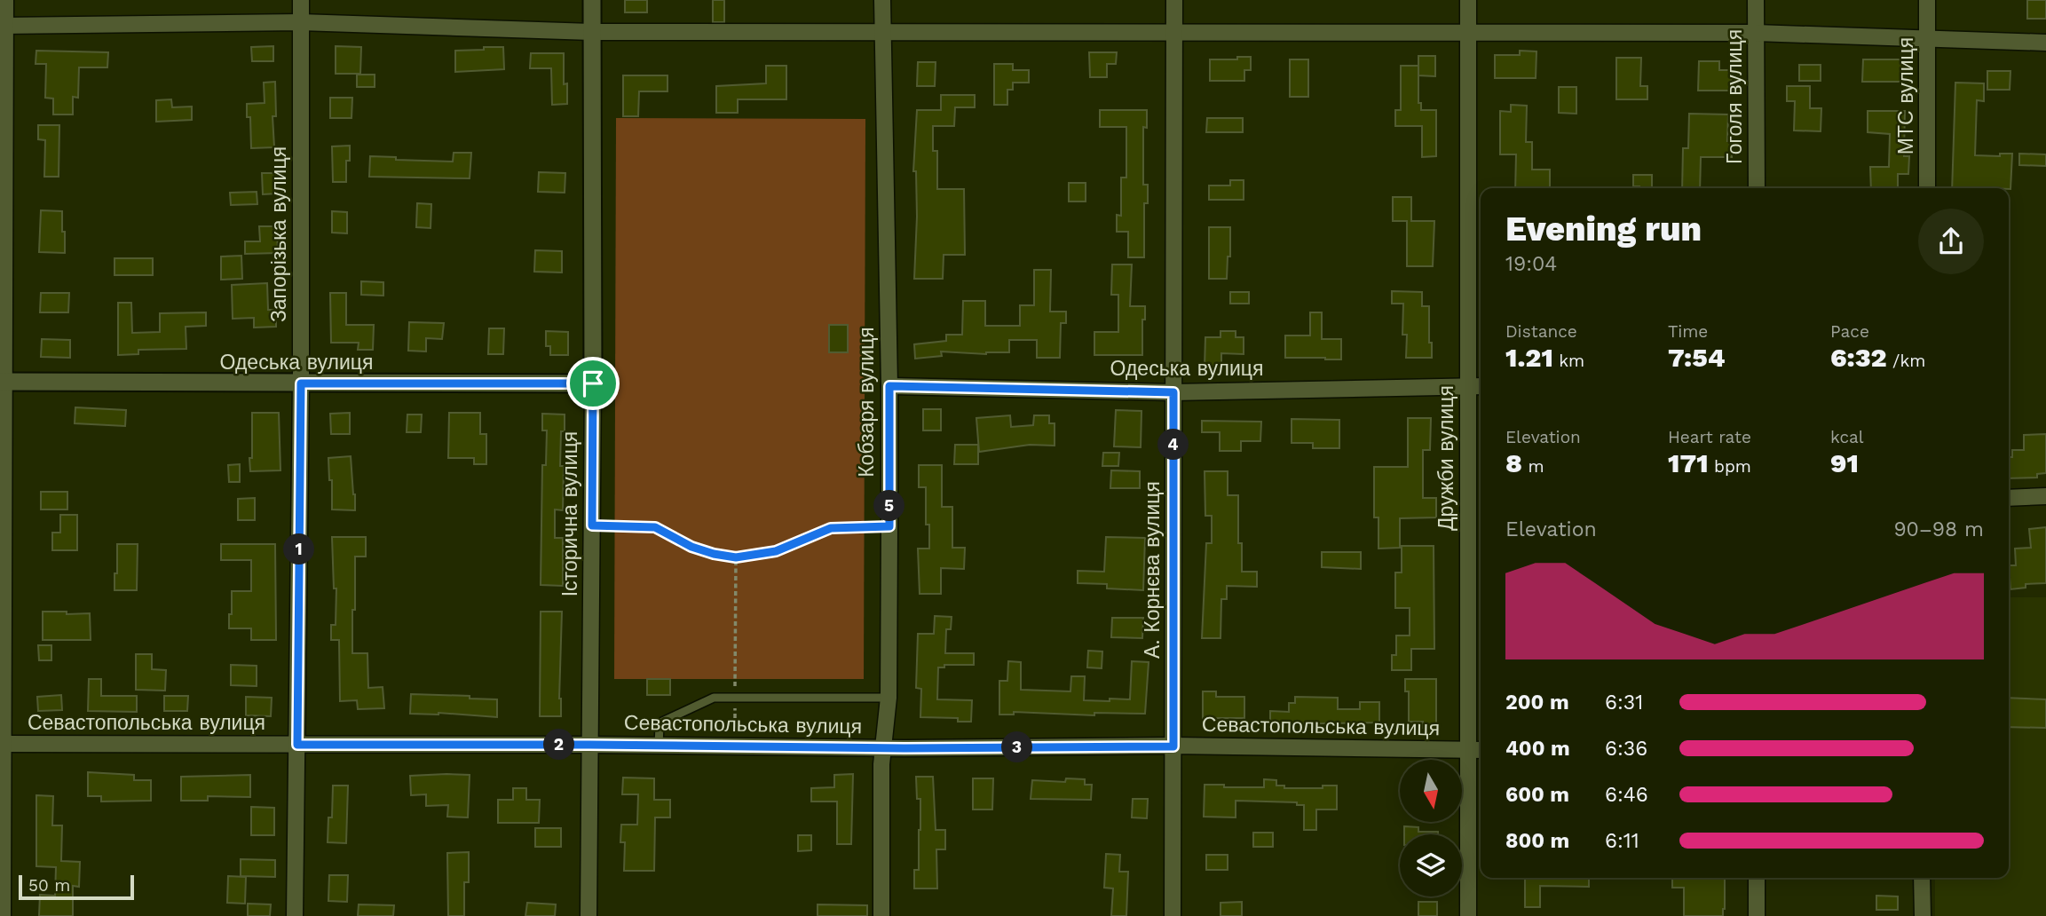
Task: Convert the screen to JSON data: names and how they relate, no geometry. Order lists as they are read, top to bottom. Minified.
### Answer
{"streets":{"street":["МТС вулиця","Гоголя вулиця","Запорізька вулиця","Одеська вулиця","Кобзаря вулиця","Дружби вулиця","Історична вулиця","А. Корнєва вулиця","Севастопольська вулиця"]},"crossings":[["Запорізька вулиця","Одеська вулиця"],["Запорізька вулиця","Севастопольська вулиця"],["Одеська вулиця","Кобзаря вулиця"],["Одеська вулиця","Дружби вулиця"],["Одеська вулиця","Історична вулиця"],["Одеська вулиця","А. Корнєва вулиця"],["Кобзаря вулиця","Севастопольська вулиця"],["Дружби вулиця","Севастопольська вулиця"],["Історична вулиця","Севастопольська вулиця"],["А. Корнєва вулиця","Севастопольська вулиця"]],"scale_bar":"50 m","north":"bottom","page":{"heading":["Evening run","19:04"],"stats":[["Distance","1.21 km"],["Time","7:54"],["Pace","6:32 /km"],["Elevation","8 m"],["Heart rate","171 bpm"],["kcal","91"]],"pins":["4","5","1","2","3"],"chart":["Elevation","90–98 m"],"list":[{"name":"200 m","note":"6:31"},{"name":"400 m","note":"6:36"},{"name":"600 m","note":"6:46"},{"name":"800 m","note":"6:11"}],"scale":"50 m"}}
